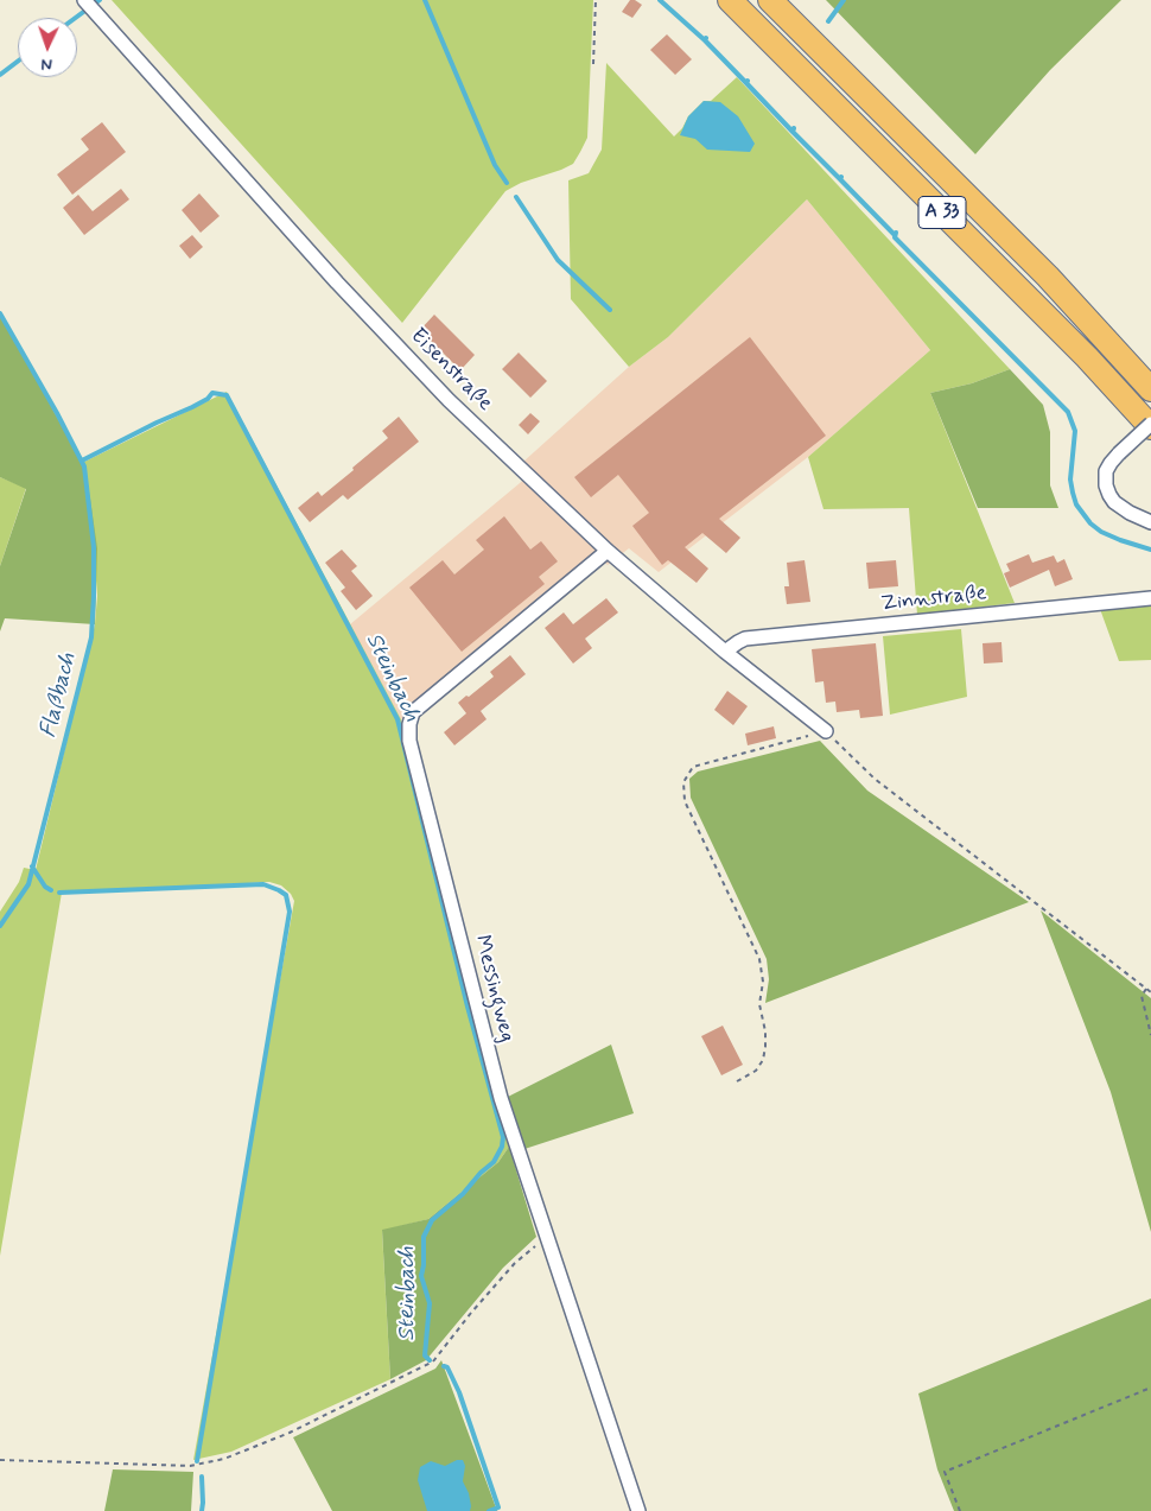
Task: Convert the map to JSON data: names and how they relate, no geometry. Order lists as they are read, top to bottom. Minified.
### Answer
{"streets":{"highway":["A 33"],"street":["Eisenstraße","Zinnstraße","Messingweg"]},"crossings":[["Eisenstraße","Zinnstraße"],["Eisenstraße","Messingweg"]],"water":["Steinbach","Flaßbach"],"north":"bottom"}
